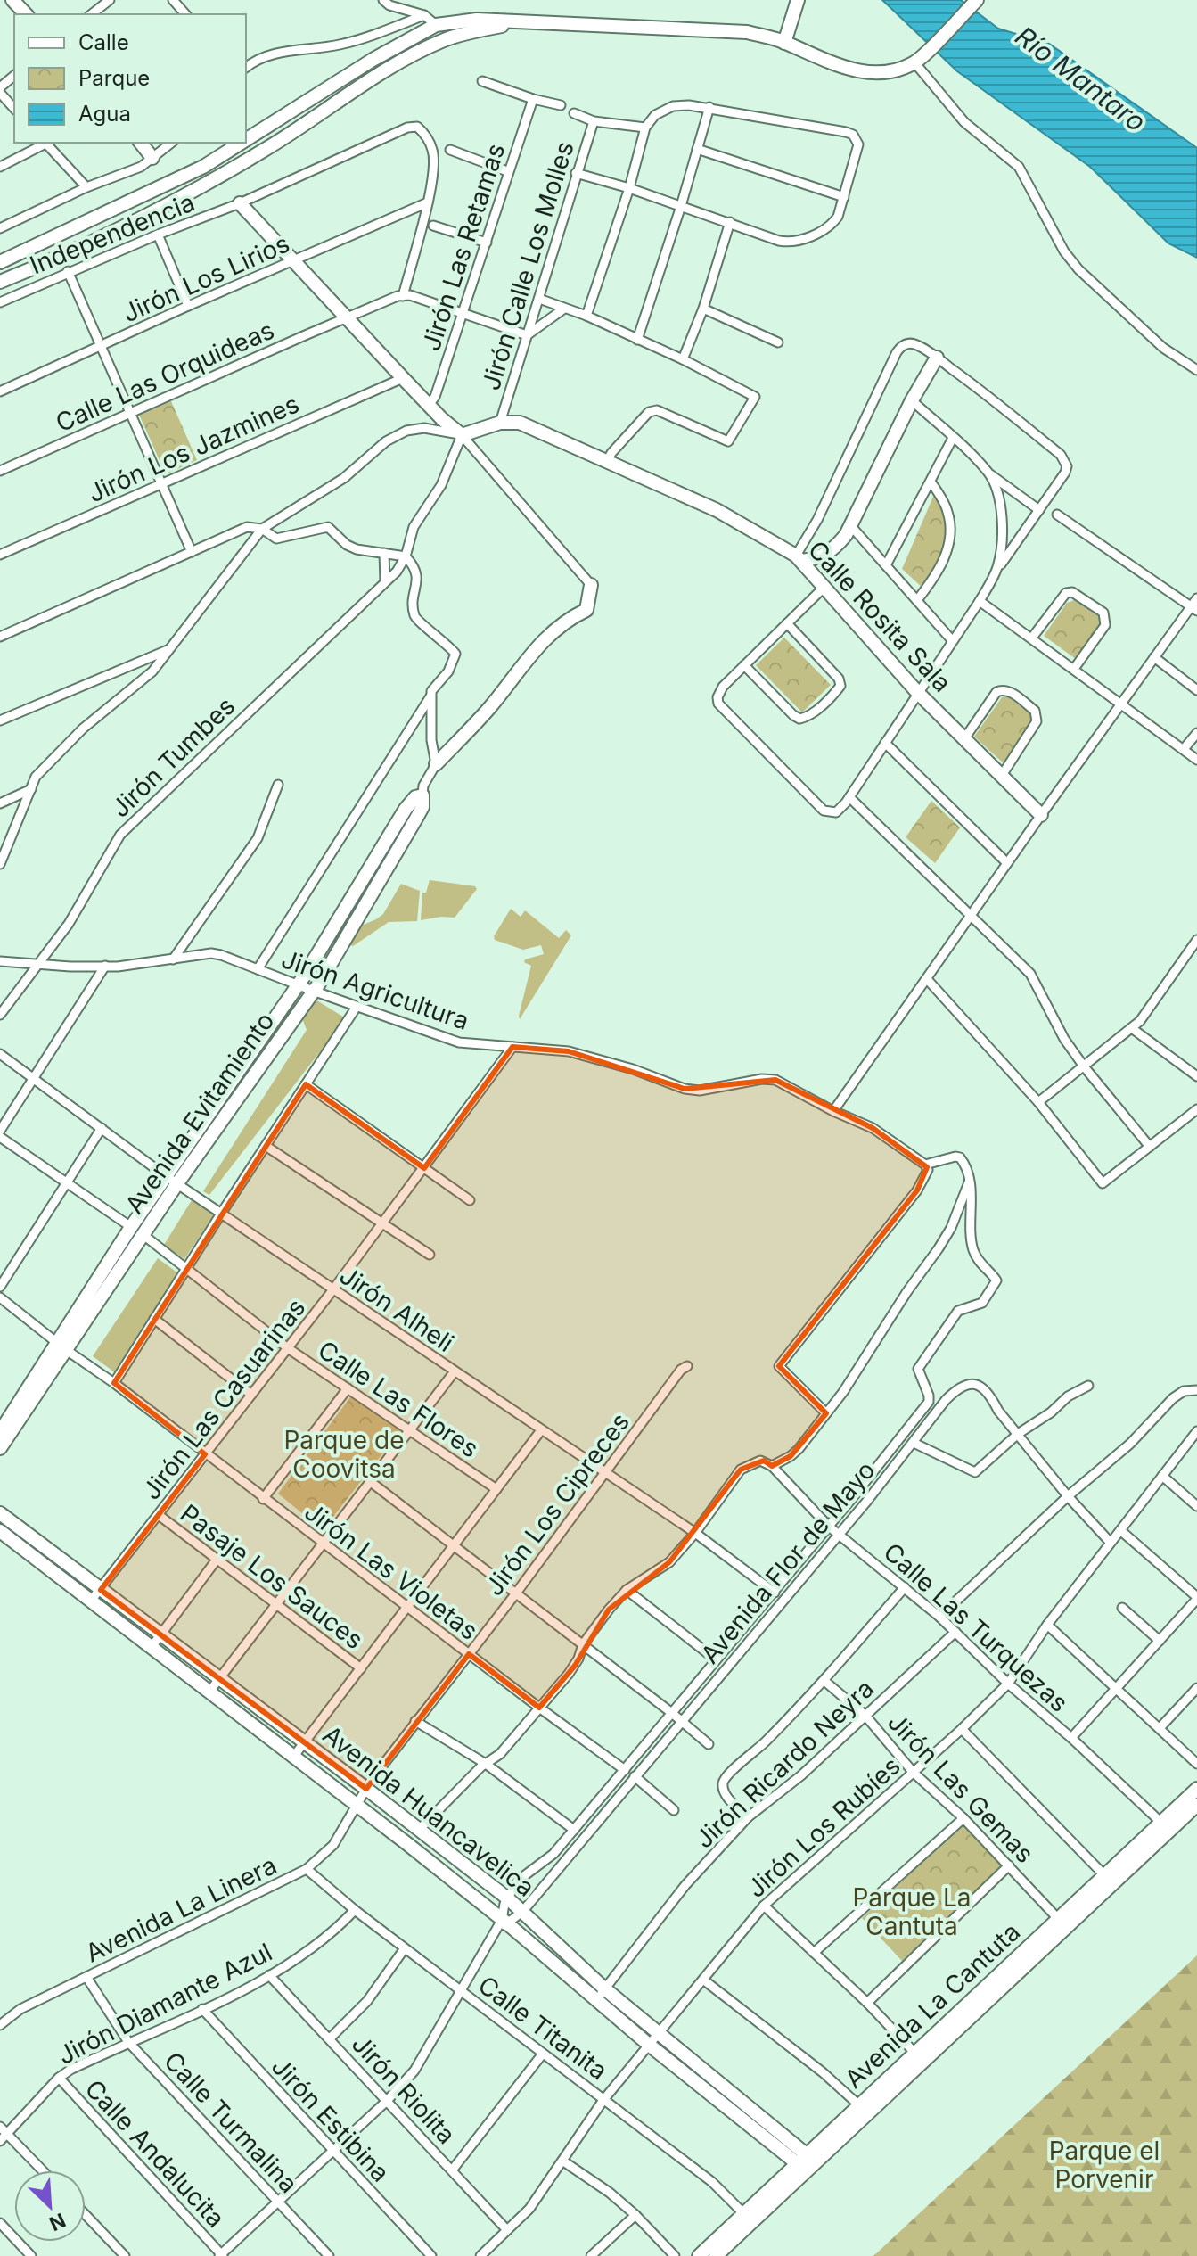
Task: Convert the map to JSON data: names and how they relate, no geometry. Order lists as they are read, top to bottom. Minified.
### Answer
{"streets":{"main road":["Calle Rosita Sala","Avenida Evitamiento","Avenida Huancavelica","Avenida La Cantuta"],"street":["Independencia","Jirón Las Retamas","Jirón Calle Los Molles","Jirón Los Lirios","Calle Las Orquideas","Jirón Los Jazmines","Jirón Tumbes","Jirón Agricultura","Jirón Alheli","Jirón Las Casuarinas","Calle Las Flores","Jirón Los Cipreces","Avenida Flor de Mayo","Jirón Las Violetas","Pasaje Los Sauces","Calle Las Turquezas","Jirón Ricardo Neyra","Jirón Las Gemas","Jirón Los Rubíes","Avenida La Linera","Jirón Diamante Azul","Calle Titanita","Jirón Riolita","Jirón Estibina","Calle Turmalina","Calle Andalucita"]},"crossings":[["Independencia","Jirón Los Lirios"],["Jirón Calle Los Molles","Calle Rosita Sala"],["Jirón Tumbes","Jirón Agricultura"],["Jirón Agricultura","Avenida Evitamiento"],["Jirón Agricultura","Jirón Las Casuarinas"],["Avenida Evitamiento","Jirón Alheli"],["Avenida Evitamiento","Calle Las Flores"],["Avenida Evitamiento","Jirón Las Violetas"],["Jirón Alheli","Jirón Las Casuarinas"],["Jirón Alheli","Jirón Los Cipreces"],["Jirón Alheli","Avenida Flor de Mayo"],["Jirón Las Casuarinas","Calle Las Flores"],["Jirón Las Casuarinas","Jirón Las Violetas"],["Jirón Las Casuarinas","Pasaje Los Sauces"],["Jirón Las Casuarinas","Avenida Huancavelica"],["Jirón Los Cipreces","Jirón Las Violetas"],["Jirón Los Cipreces","Avenida Huancavelica"],["Jirón Los Cipreces","Avenida La Linera"],["Avenida Flor de Mayo","Jirón Las Violetas"],["Avenida Flor de Mayo","Calle Las Turquezas"],["Avenida Flor de Mayo","Avenida Huancavelica"],["Avenida Flor de Mayo","Jirón Los Rubíes"],["Avenida Flor de Mayo","Calle Titanita"],["Avenida Flor de Mayo","Jirón Riolita"],["Avenida Flor de Mayo","Jirón Estibina"],["Avenida Flor de Mayo","Calle Turmalina"],["Avenida Flor de Mayo","Calle Andalucita"],["Calle Las Turquezas","Jirón Ricardo Neyra"],["Calle Las Turquezas","Jirón Los Rubíes"],["Calle Las Turquezas","Avenida La Cantuta"],["Jirón Ricardo Neyra","Jirón Las Gemas"],["Jirón Ricardo Neyra","Avenida Huancavelica"],["Jirón Las Gemas","Jirón Los Rubíes"],["Jirón Las Gemas","Avenida La Cantuta"],["Avenida Huancavelica","Jirón Los Rubíes"],["Avenida Huancavelica","Avenida La Linera"],["Avenida Huancavelica","Avenida La Cantuta"],["Jirón Los Rubíes","Calle Titanita"],["Jirón Los Rubíes","Jirón Riolita"],["Avenida La Linera","Calle Titanita"],["Avenida La Linera","Calle Turmalina"],["Jirón Diamante Azul","Calle Titanita"],["Jirón Diamante Azul","Jirón Riolita"],["Jirón Diamante Azul","Jirón Estibina"],["Jirón Diamante Azul","Calle Turmalina"],["Jirón Diamante Azul","Calle Andalucita"],["Avenida La Cantuta","Calle Titanita"]],"water":["Río Mantaro"],"parks":["Parque de Coovitsa","Parque La Cantuta","Parque el Porvenir"],"legend":["Calle","Parque","Agua"],"north":"bottom right"}
